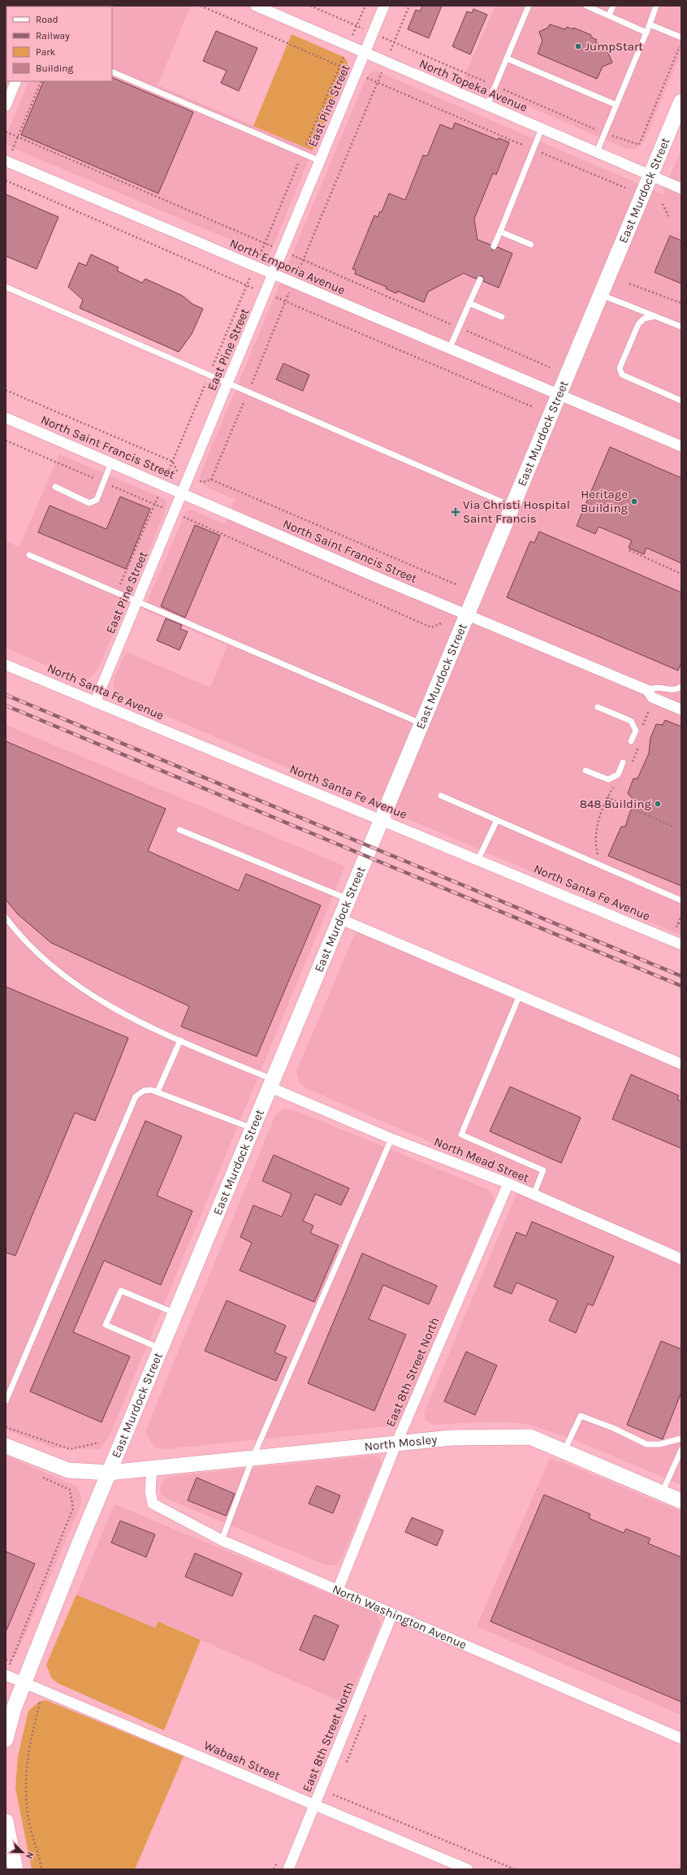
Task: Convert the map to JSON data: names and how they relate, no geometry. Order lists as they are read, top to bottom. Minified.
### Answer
{"streets":{"street":["North Topeka Avenue","East Pine Street","East Murdock Street","North Emporia Avenue","North Saint Francis Street","North Santa Fe Avenue","North Mead Street","East 8th Street North","North Mosley","North Washington Avenue","Wabash Street"]},"crossings":[["North Topeka Avenue","East Pine Street"],["North Topeka Avenue","East Murdock Street"],["East Pine Street","North Emporia Avenue"],["East Pine Street","North Saint Francis Street"],["East Pine Street","North Santa Fe Avenue"],["East Murdock Street","North Emporia Avenue"],["East Murdock Street","North Saint Francis Street"],["East Murdock Street","North Santa Fe Avenue"],["East Murdock Street","North Mead Street"],["East Murdock Street","North Mosley"],["East Murdock Street","Wabash Street"],["North Mead Street","East 8th Street North"],["East 8th Street North","North Mosley"],["East 8th Street North","North Washington Avenue"],["East 8th Street North","Wabash Street"],["North Mosley","North Washington Avenue"]],"places":{"other":["JumpStart","Heritage Building","848 Building"],"health":["Via Christi Hospital Saint Francis"]},"legend":["Road","Railway","Park","Building"],"north":"bottom right"}
